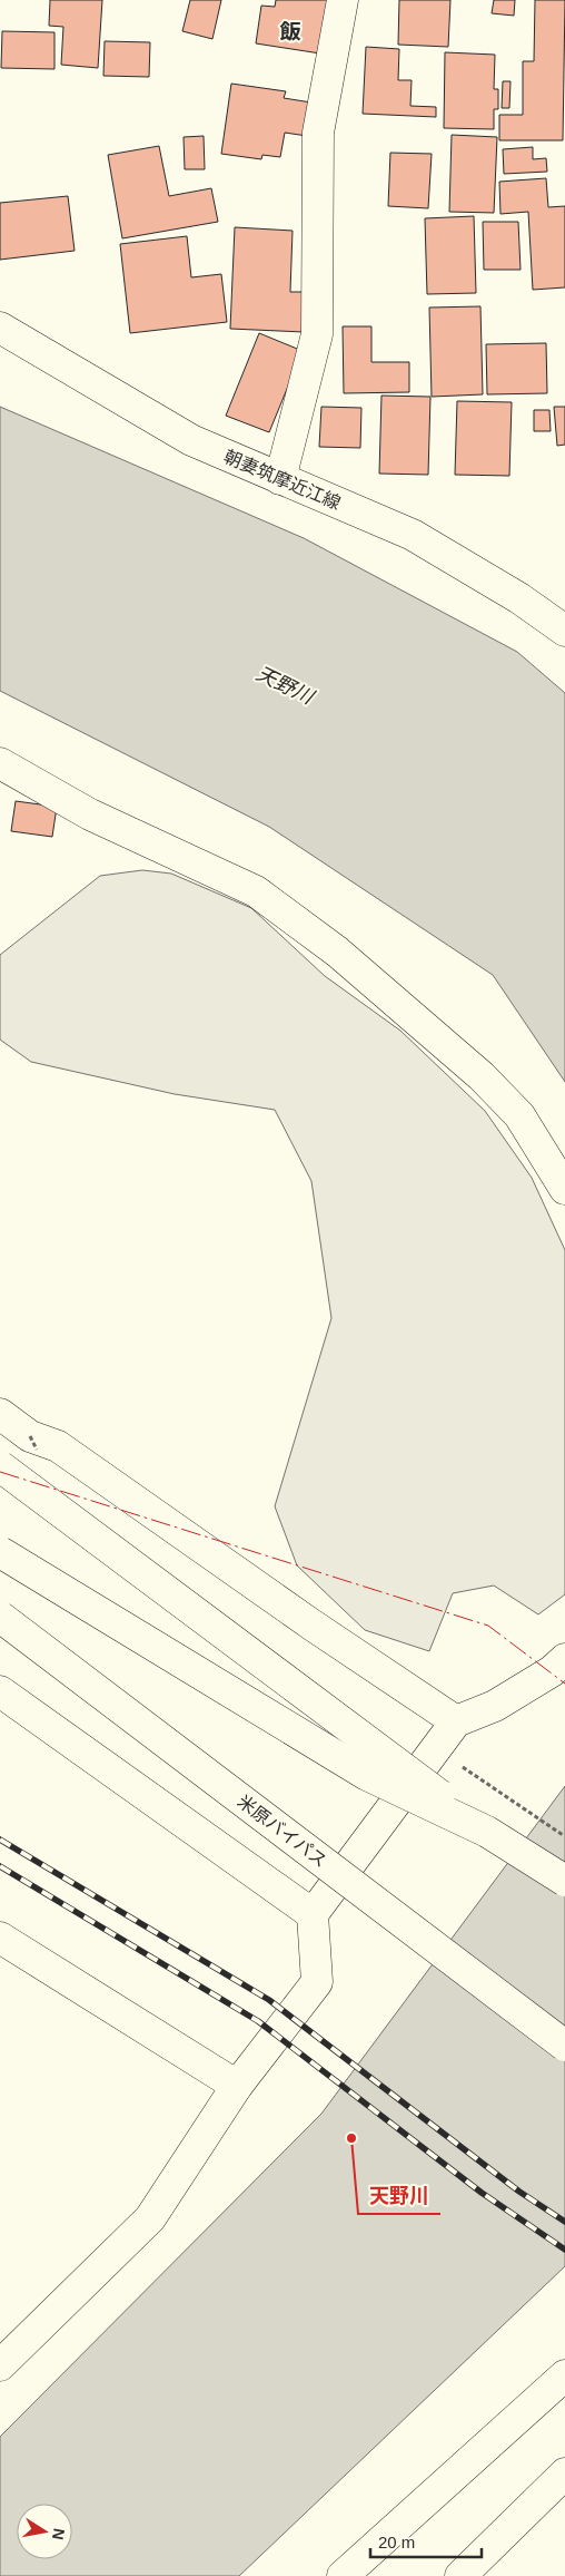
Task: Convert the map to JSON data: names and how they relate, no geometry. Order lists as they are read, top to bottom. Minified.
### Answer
{"streets":{"main road":["朝妻筑摩近江線","米原バイパス"]},"districts":["飯"],"water":["天野川"],"places":["天野川"],"scale_bar":"20 m","north":"right"}
